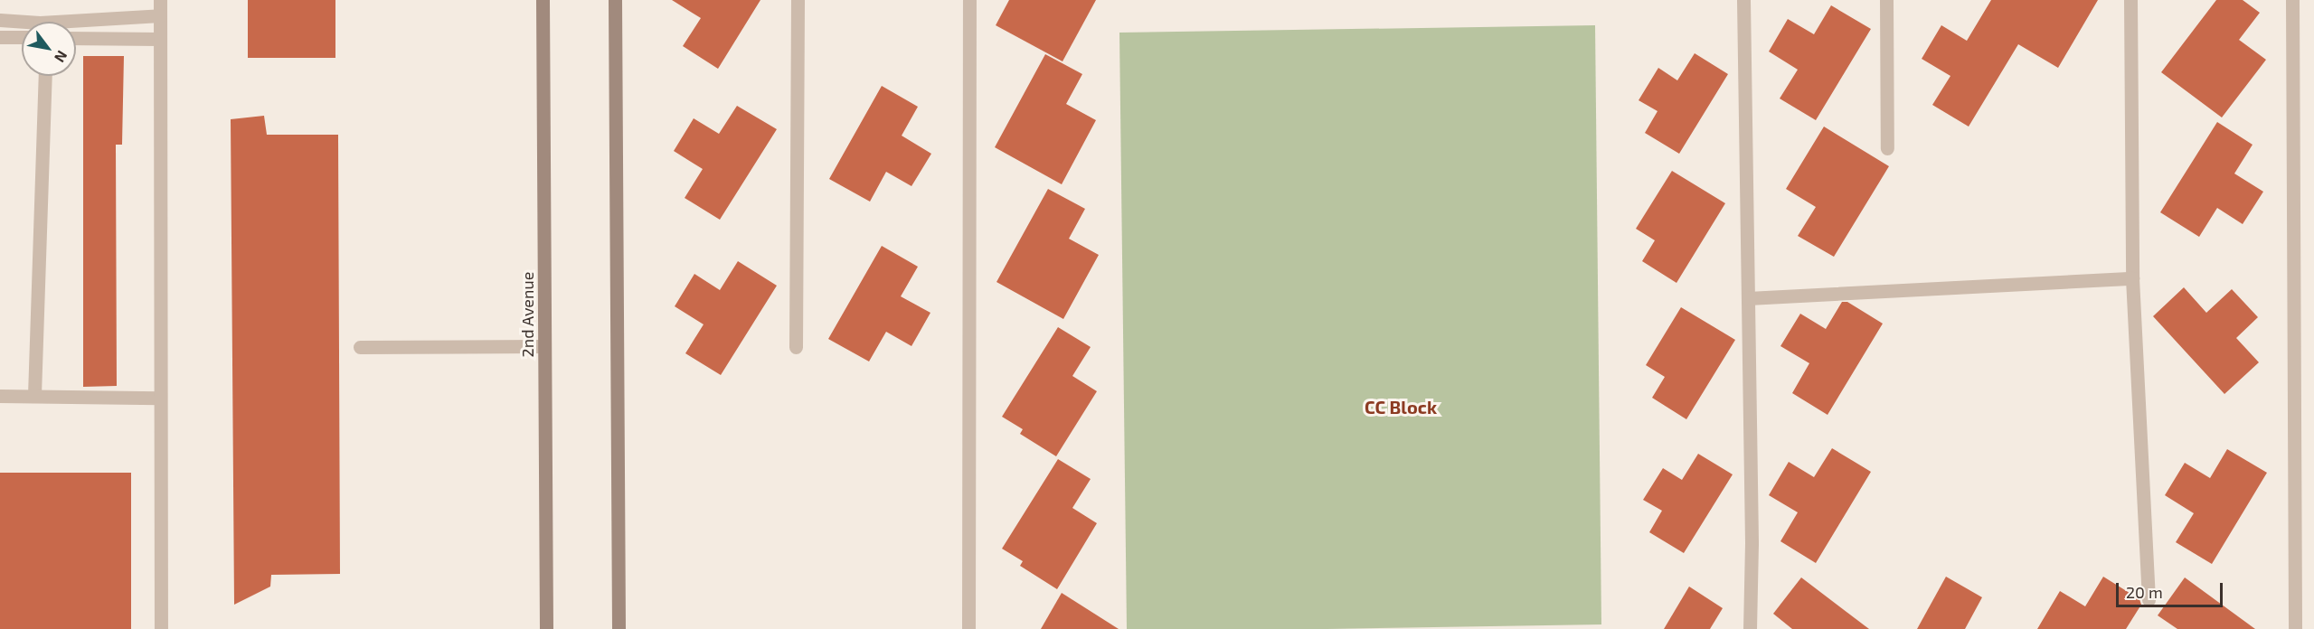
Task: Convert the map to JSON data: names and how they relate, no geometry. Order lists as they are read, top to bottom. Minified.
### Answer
{"streets":{"street":["2nd Avenue"]},"districts":["CC Block"],"scale_bar":"20 m","north":"bottom right"}
